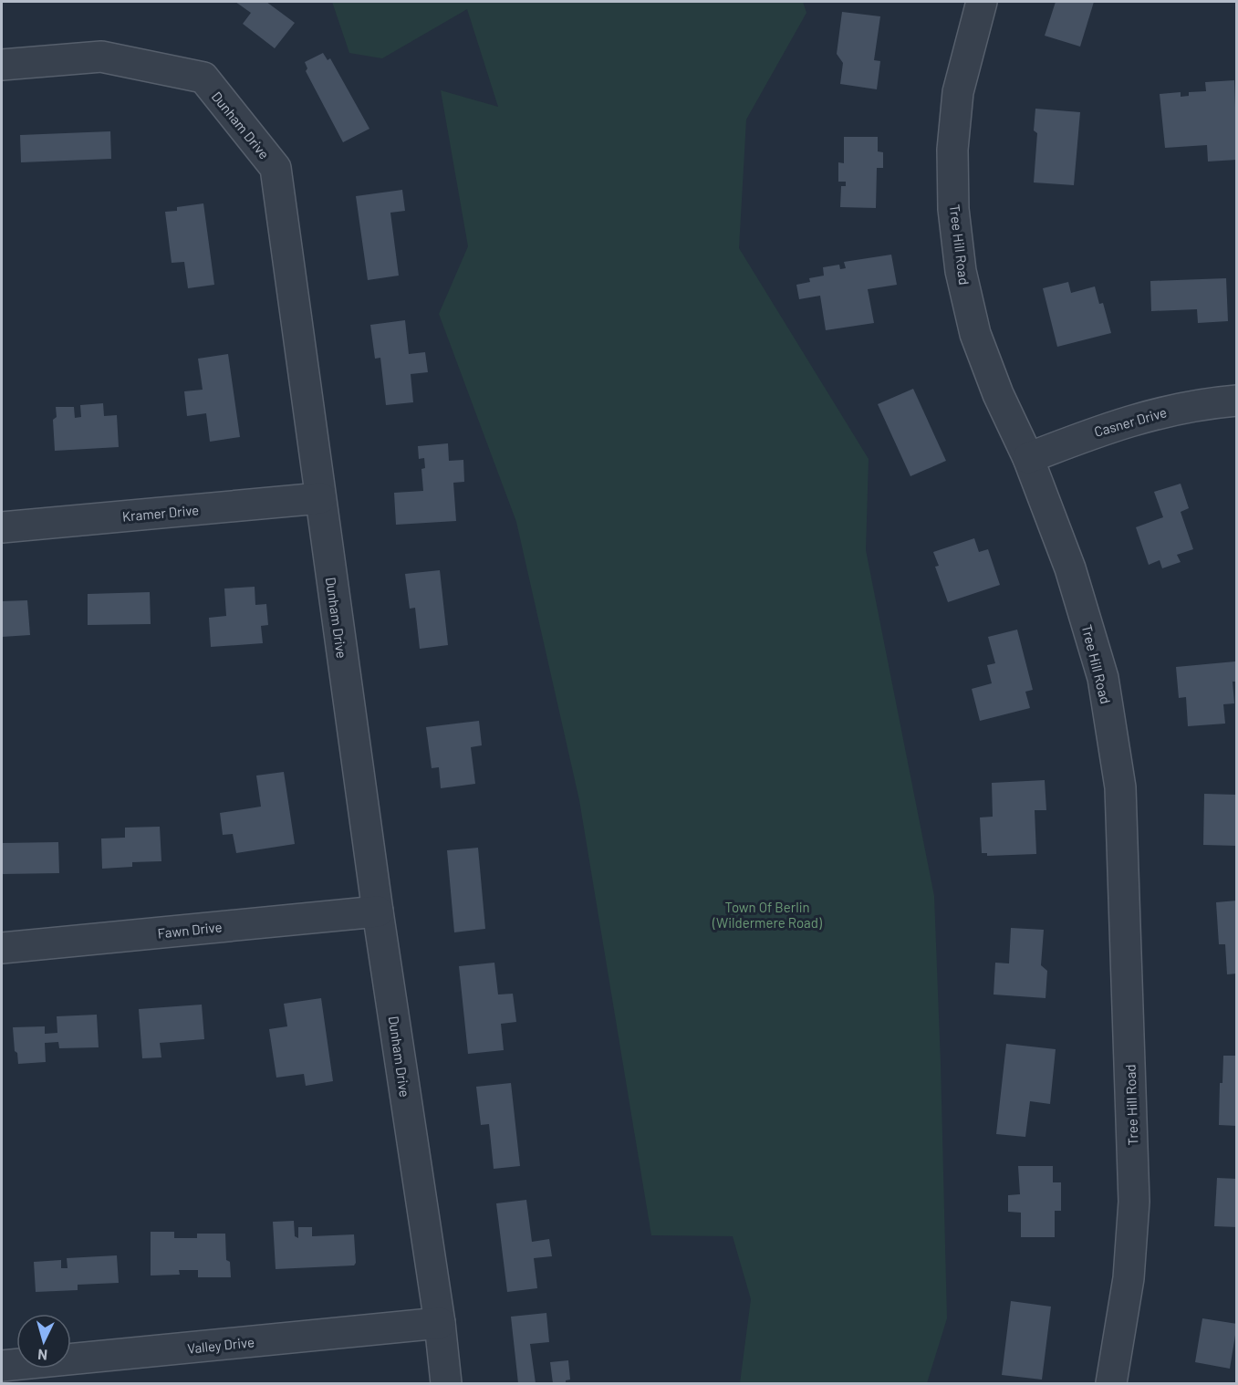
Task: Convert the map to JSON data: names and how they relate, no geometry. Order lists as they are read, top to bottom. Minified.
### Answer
{"streets":{"street":["Dunham Drive","Tree Hill Road","Casner Drive","Kramer Drive","Fawn Drive","Valley Drive"]},"crossings":[["Dunham Drive","Kramer Drive"],["Dunham Drive","Fawn Drive"],["Dunham Drive","Valley Drive"],["Tree Hill Road","Casner Drive"]],"parks":["Town Of Berlin (Wildermere Road)"],"north":"bottom"}
